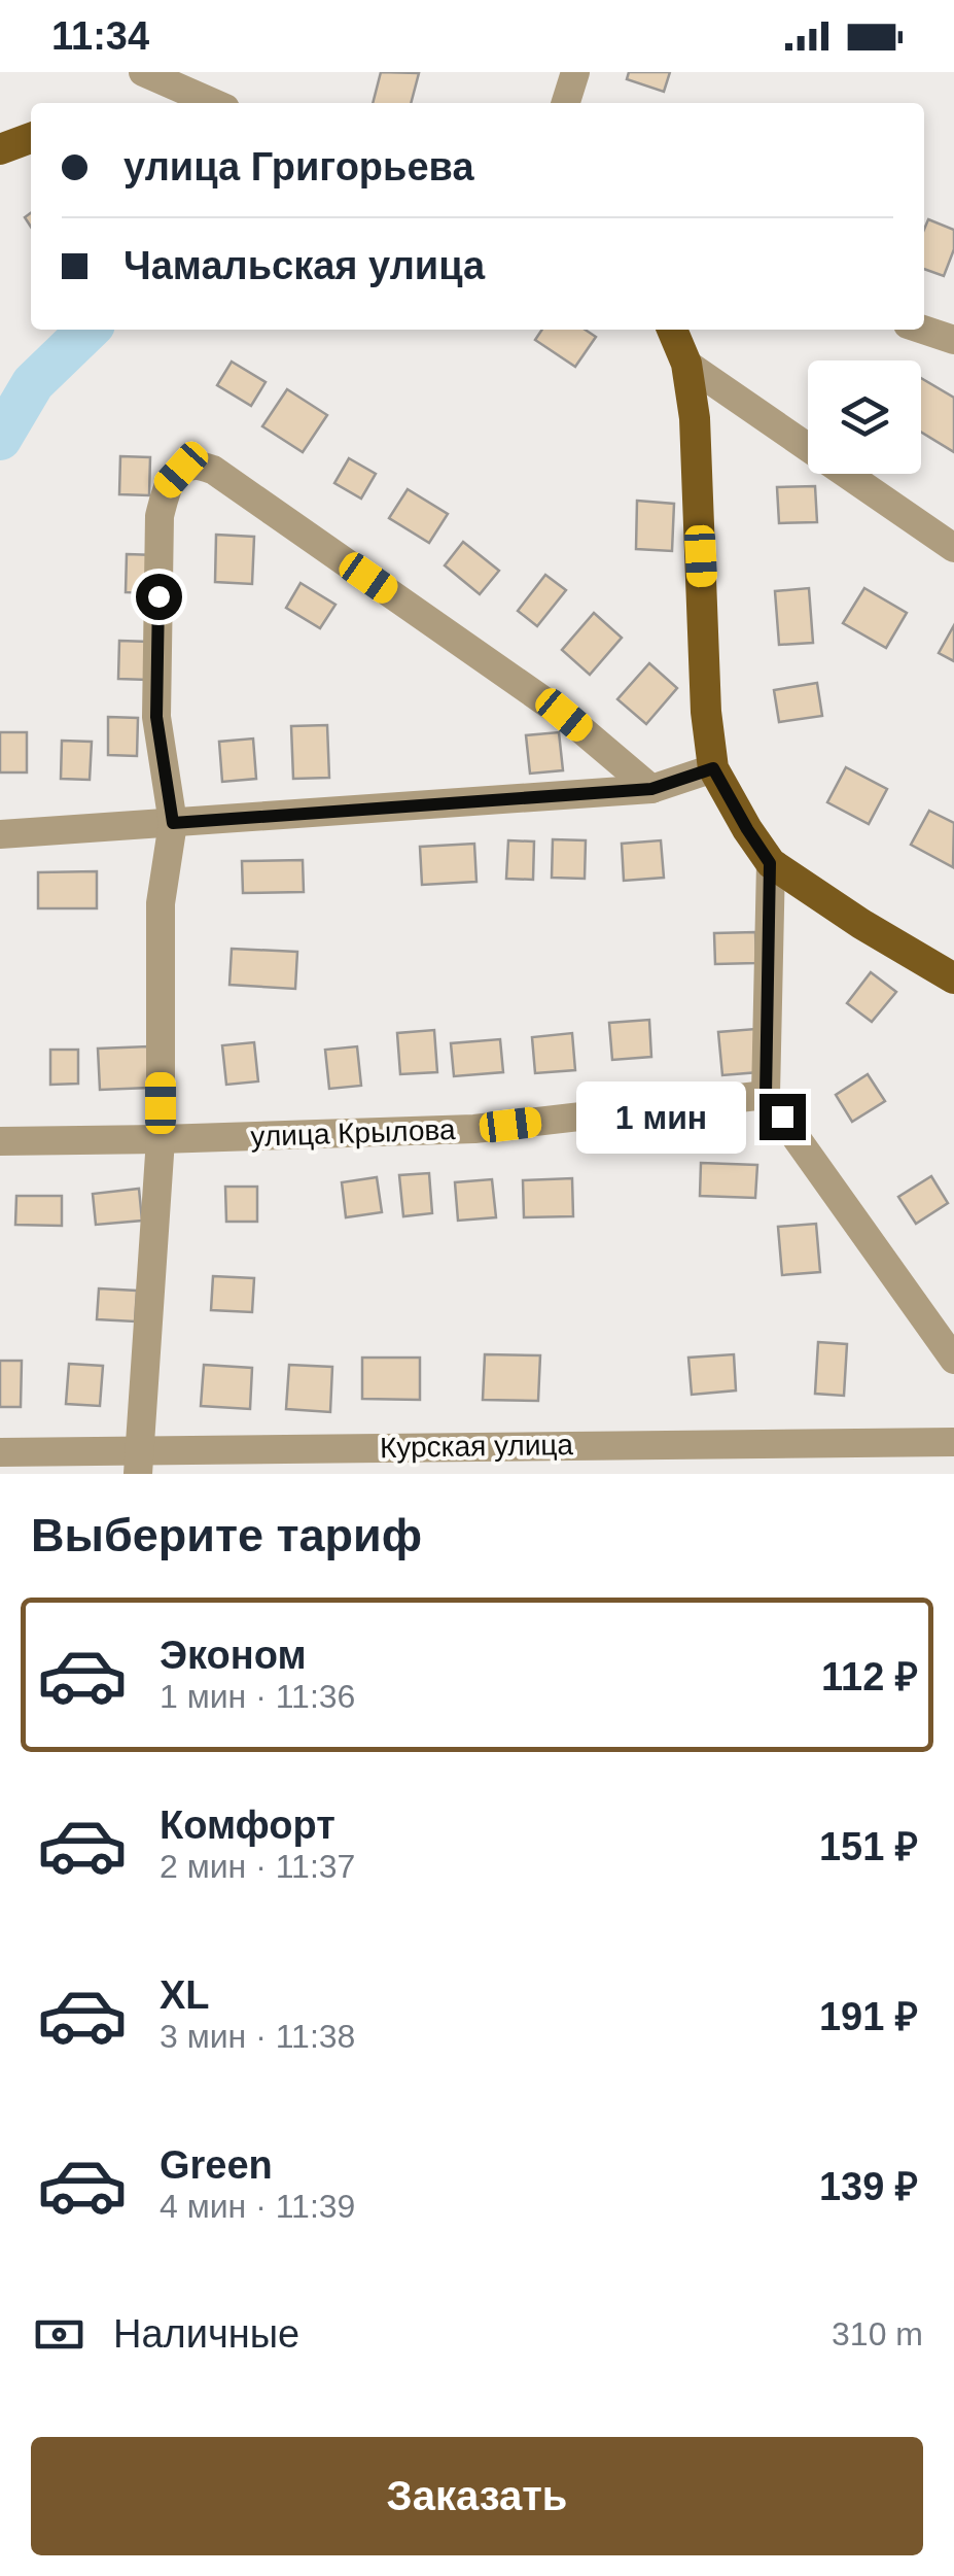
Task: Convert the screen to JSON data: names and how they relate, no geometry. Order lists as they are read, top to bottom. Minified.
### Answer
{"streets":{"street":["улица Крылова","Курская улица"]},"page":{"status":"11:34","banner":["улица Григорьева","Чамальская улица"],"bubble":"1 мин","heading":"Выберите тариф","list":[{"name":"Эконом","note":"1 мин · 11:36","value":"112 ₽"},{"name":"Комфорт","note":"2 мин · 11:37","value":"151 ₽"},{"name":"XL","note":"3 мин · 11:38","value":"191 ₽"},{"name":"Green","note":"4 мин · 11:39","value":"139 ₽"}],"pay":["Наличные","310 m"],"buttons":"Заказать"}}
